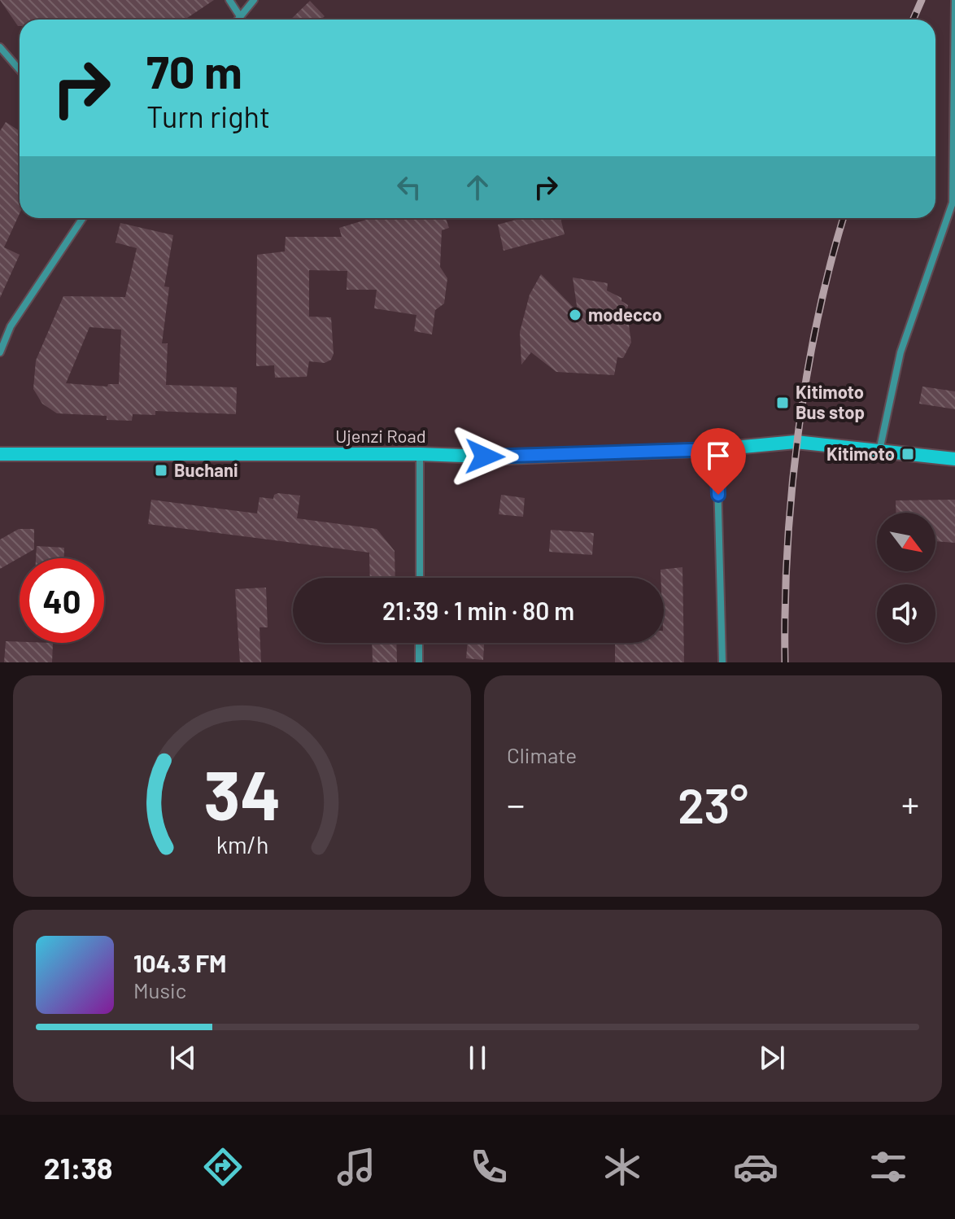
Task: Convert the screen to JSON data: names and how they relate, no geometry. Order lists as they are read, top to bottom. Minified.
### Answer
{"streets":{"street":["Ujenzi Road"]},"places":{"other":["modecco"],"transit":["Kitimoto Bus stop","Kitimoto","Buchani"]},"north":"bottom right","page":{"turn":["70 m","Turn right"],"limit":"40","trip":"21:39 · 1 min · 80 m","tile":"Climate","heat":["−","23°","+"],"song":["104.3 FM","Music"],"tabs":"21:38","gauge":["34","km/h"]}}
